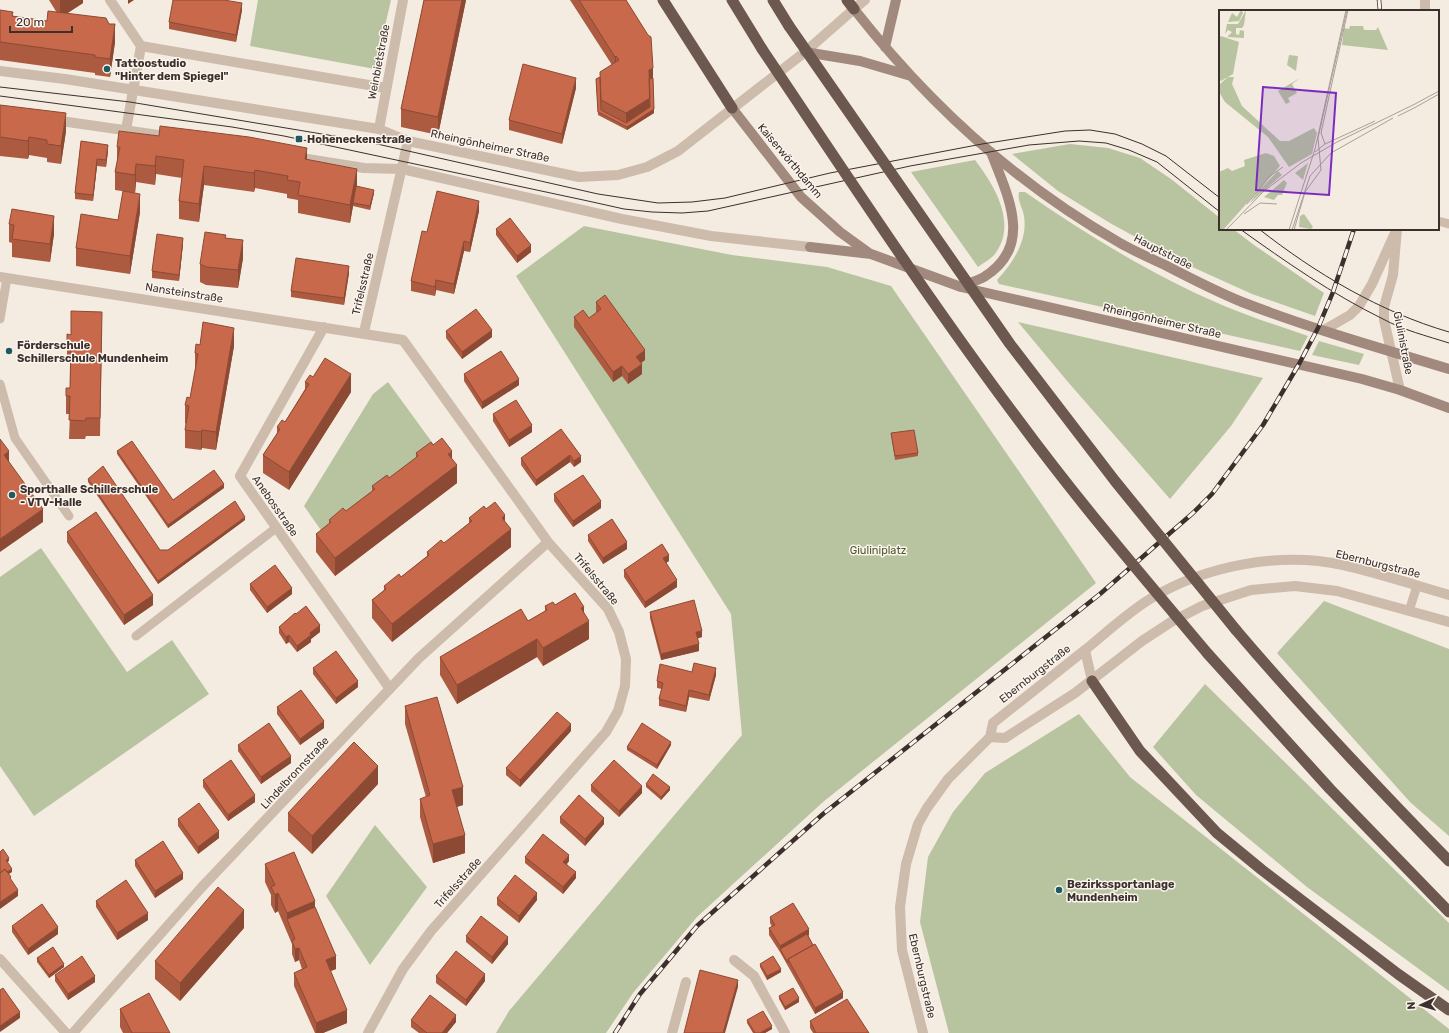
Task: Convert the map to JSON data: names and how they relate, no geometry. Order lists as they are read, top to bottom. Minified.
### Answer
{"streets":{"main road":["Rheingönheimer Straße","Kaiserwörthdamm","Hauptstraße"],"street":["Weinbietstraße","Trifelsstraße","Nansteinstraße","Giulinistraße","Anebosstraße","Ebernburgstraße","Lindelbronnstraße"]},"crossings":[["Weinbietstraße","Rheingönheimer Straße"],["Rheingönheimer Straße","Kaiserwörthdamm"],["Rheingönheimer Straße","Trifelsstraße"],["Rheingönheimer Straße","Giulinistraße"],["Hauptstraße","Giulinistraße"],["Trifelsstraße","Nansteinstraße"],["Trifelsstraße","Lindelbronnstraße"],["Nansteinstraße","Anebosstraße"],["Anebosstraße","Lindelbronnstraße"]],"parks":["Giuliniplatz"],"places":{"other":["Tattoostudio \"Hinter dem Spiegel\"","Förderschule Schillerschule Mundenheim","Sporthalle Schillerschule - VTV-Halle","Bezirkssportanlage Mundenheim"],"transit":["Hoheneckenstraße"]},"scale_bar":"20 m","north":"left"}
